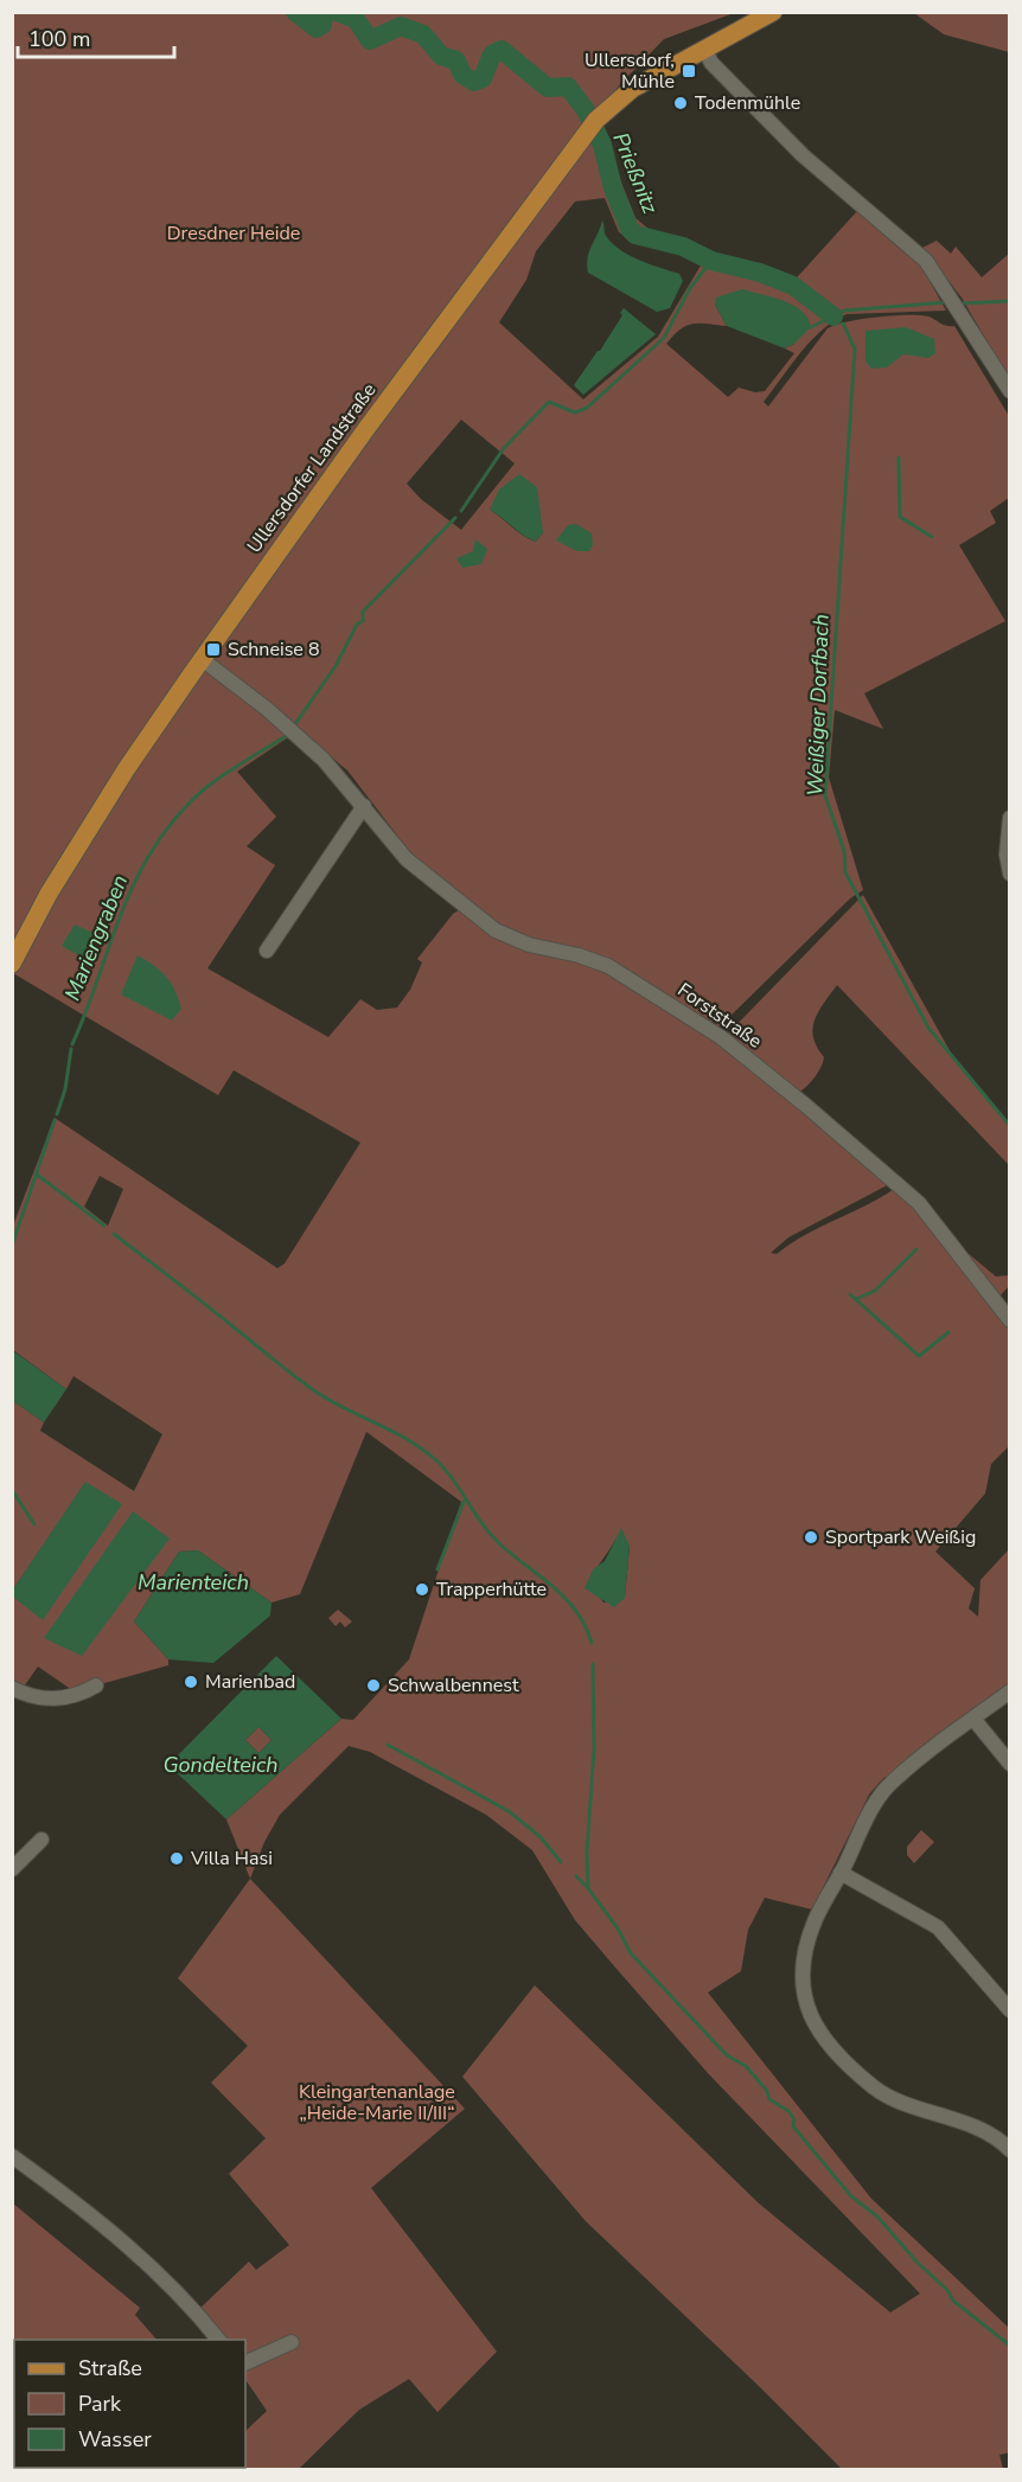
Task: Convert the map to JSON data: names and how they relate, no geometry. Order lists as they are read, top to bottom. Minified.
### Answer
{"streets":{"main road":["Ullersdorfer Landstraße"],"street":["Forststraße"]},"crossings":[["Ullersdorfer Landstraße","Forststraße"]],"water":["Prießnitz","Weißiger Dorfbach","Mariengraben","Marienteich","Gondelteich"],"parks":["Dresdner Heide","Kleingartenanlage „Heide-Marie II/III“"],"places":{"transit":["Ullersdorf, Mühle","Schneise 8"],"other":["Todenmühle","Sportpark Weißig","Trapperhütte","Marienbad","Schwalbennest","Villa Hasi"]},"legend":["Straße","Park","Wasser"],"scale_bar":"100 m"}
